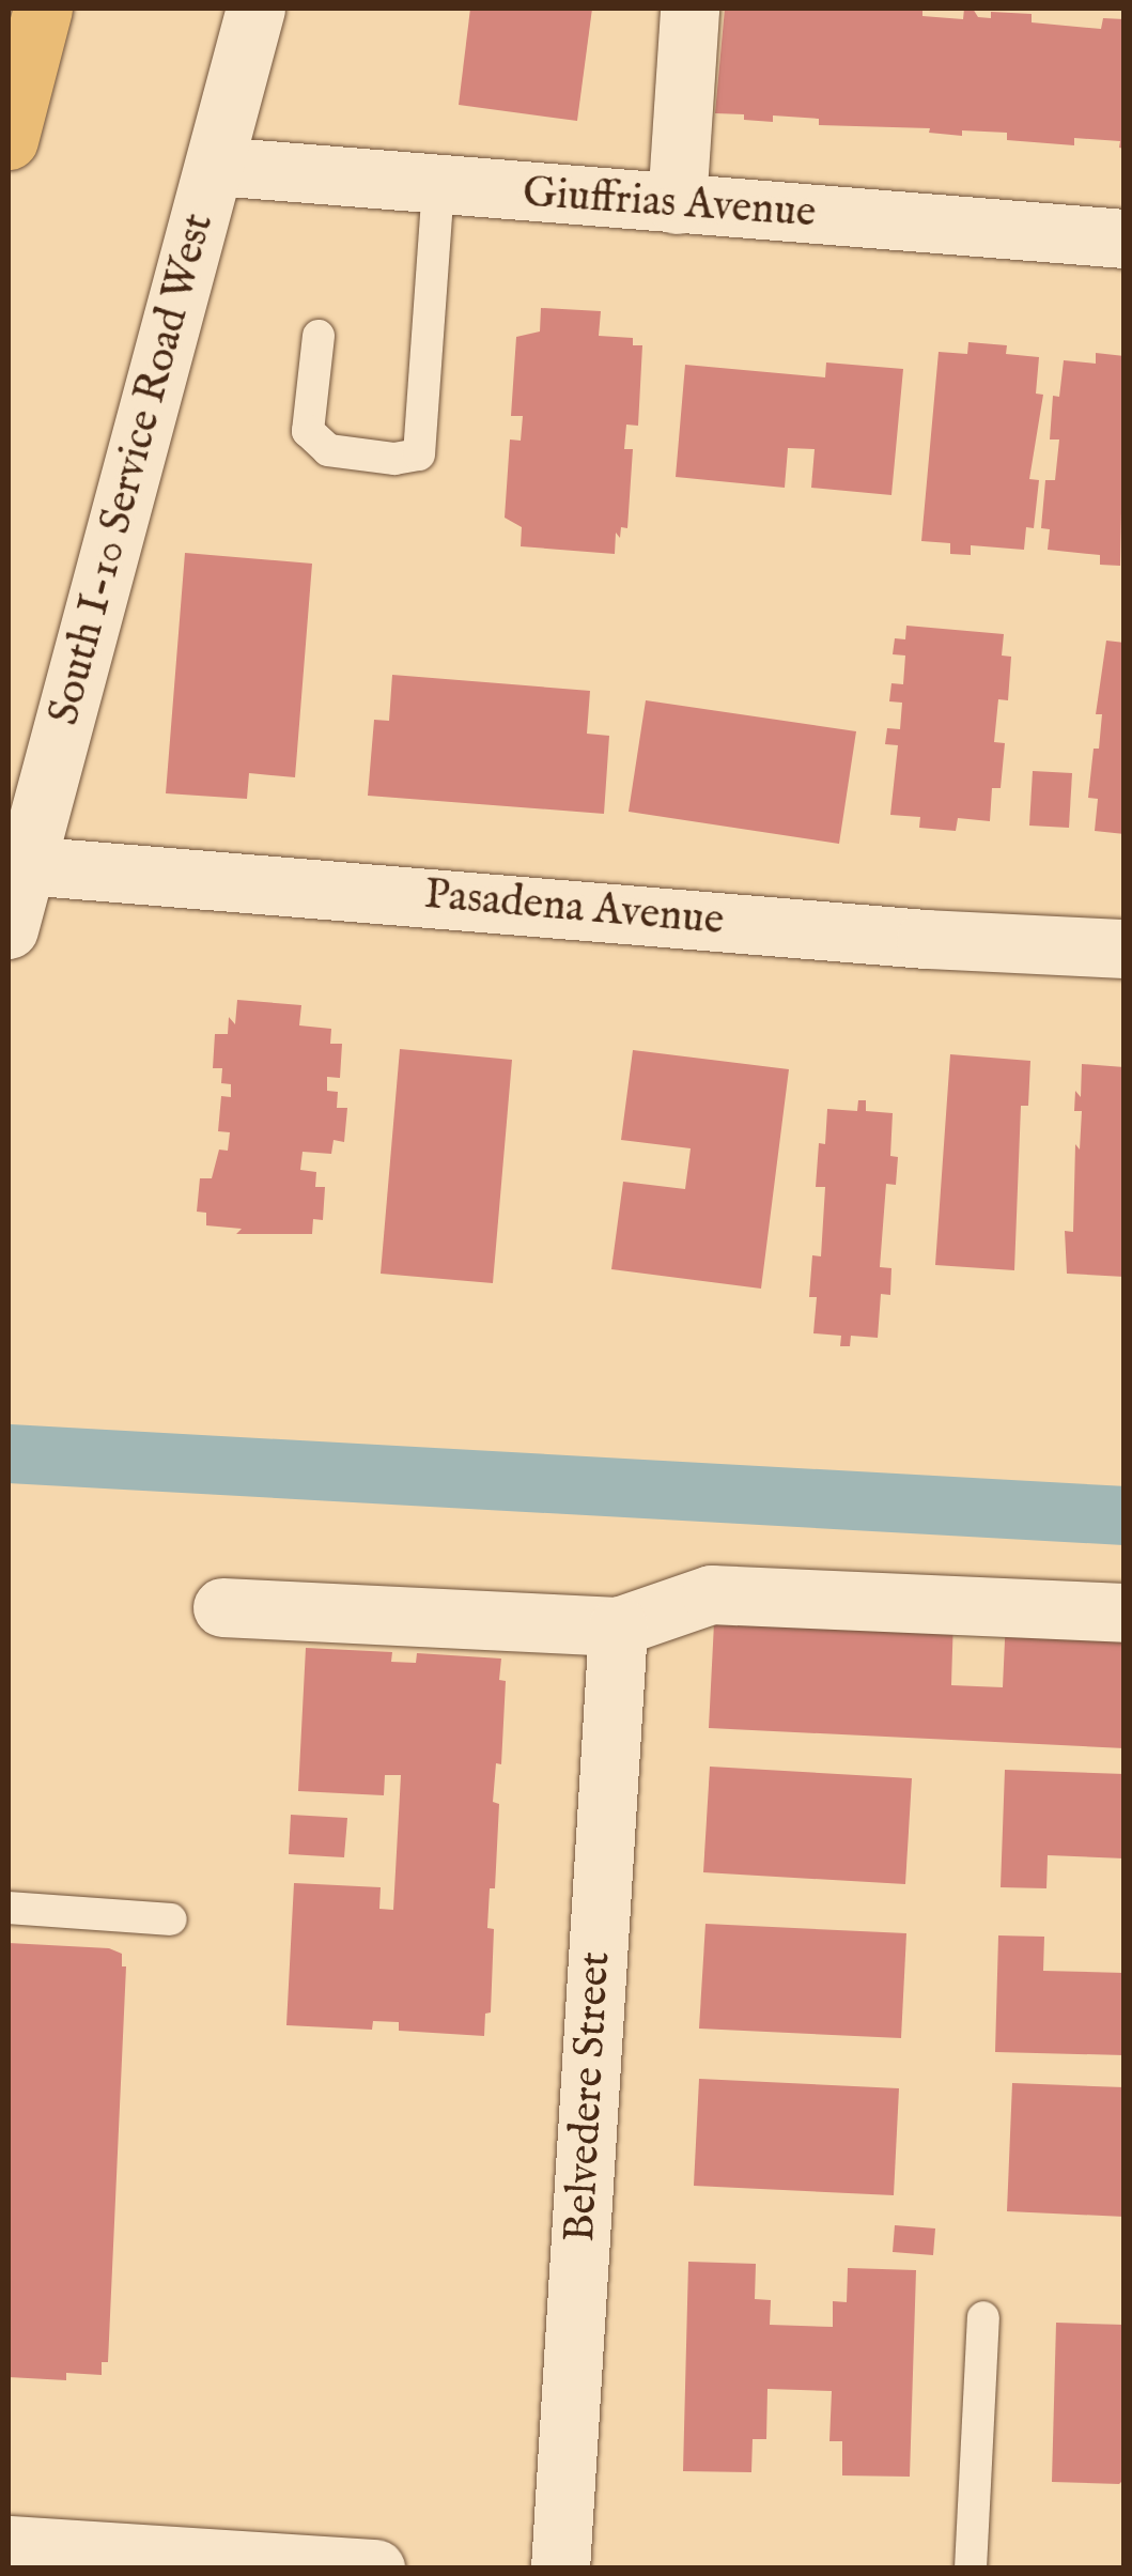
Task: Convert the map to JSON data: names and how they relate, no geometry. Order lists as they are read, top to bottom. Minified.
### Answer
{"streets":{"street":["Giuffrias Avenue","South I-10 Service Road West","Pasadena Avenue","Belvedere Street"]},"crossings":[["Giuffrias Avenue","South I-10 Service Road West"],["South I-10 Service Road West","Pasadena Avenue"]]}
